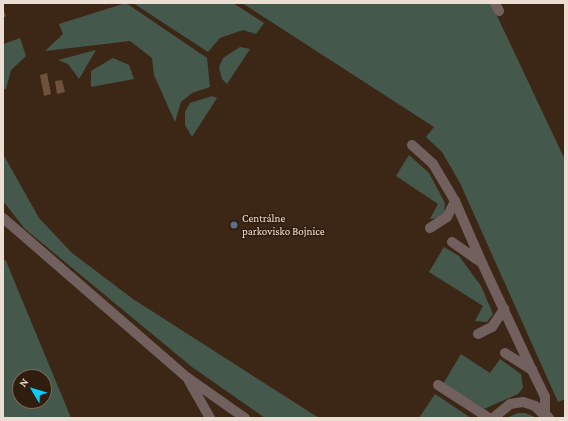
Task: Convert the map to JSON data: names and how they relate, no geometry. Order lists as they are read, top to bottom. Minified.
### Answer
{"places":["Centrálne parkovisko Bojnice"],"north":"top left"}
